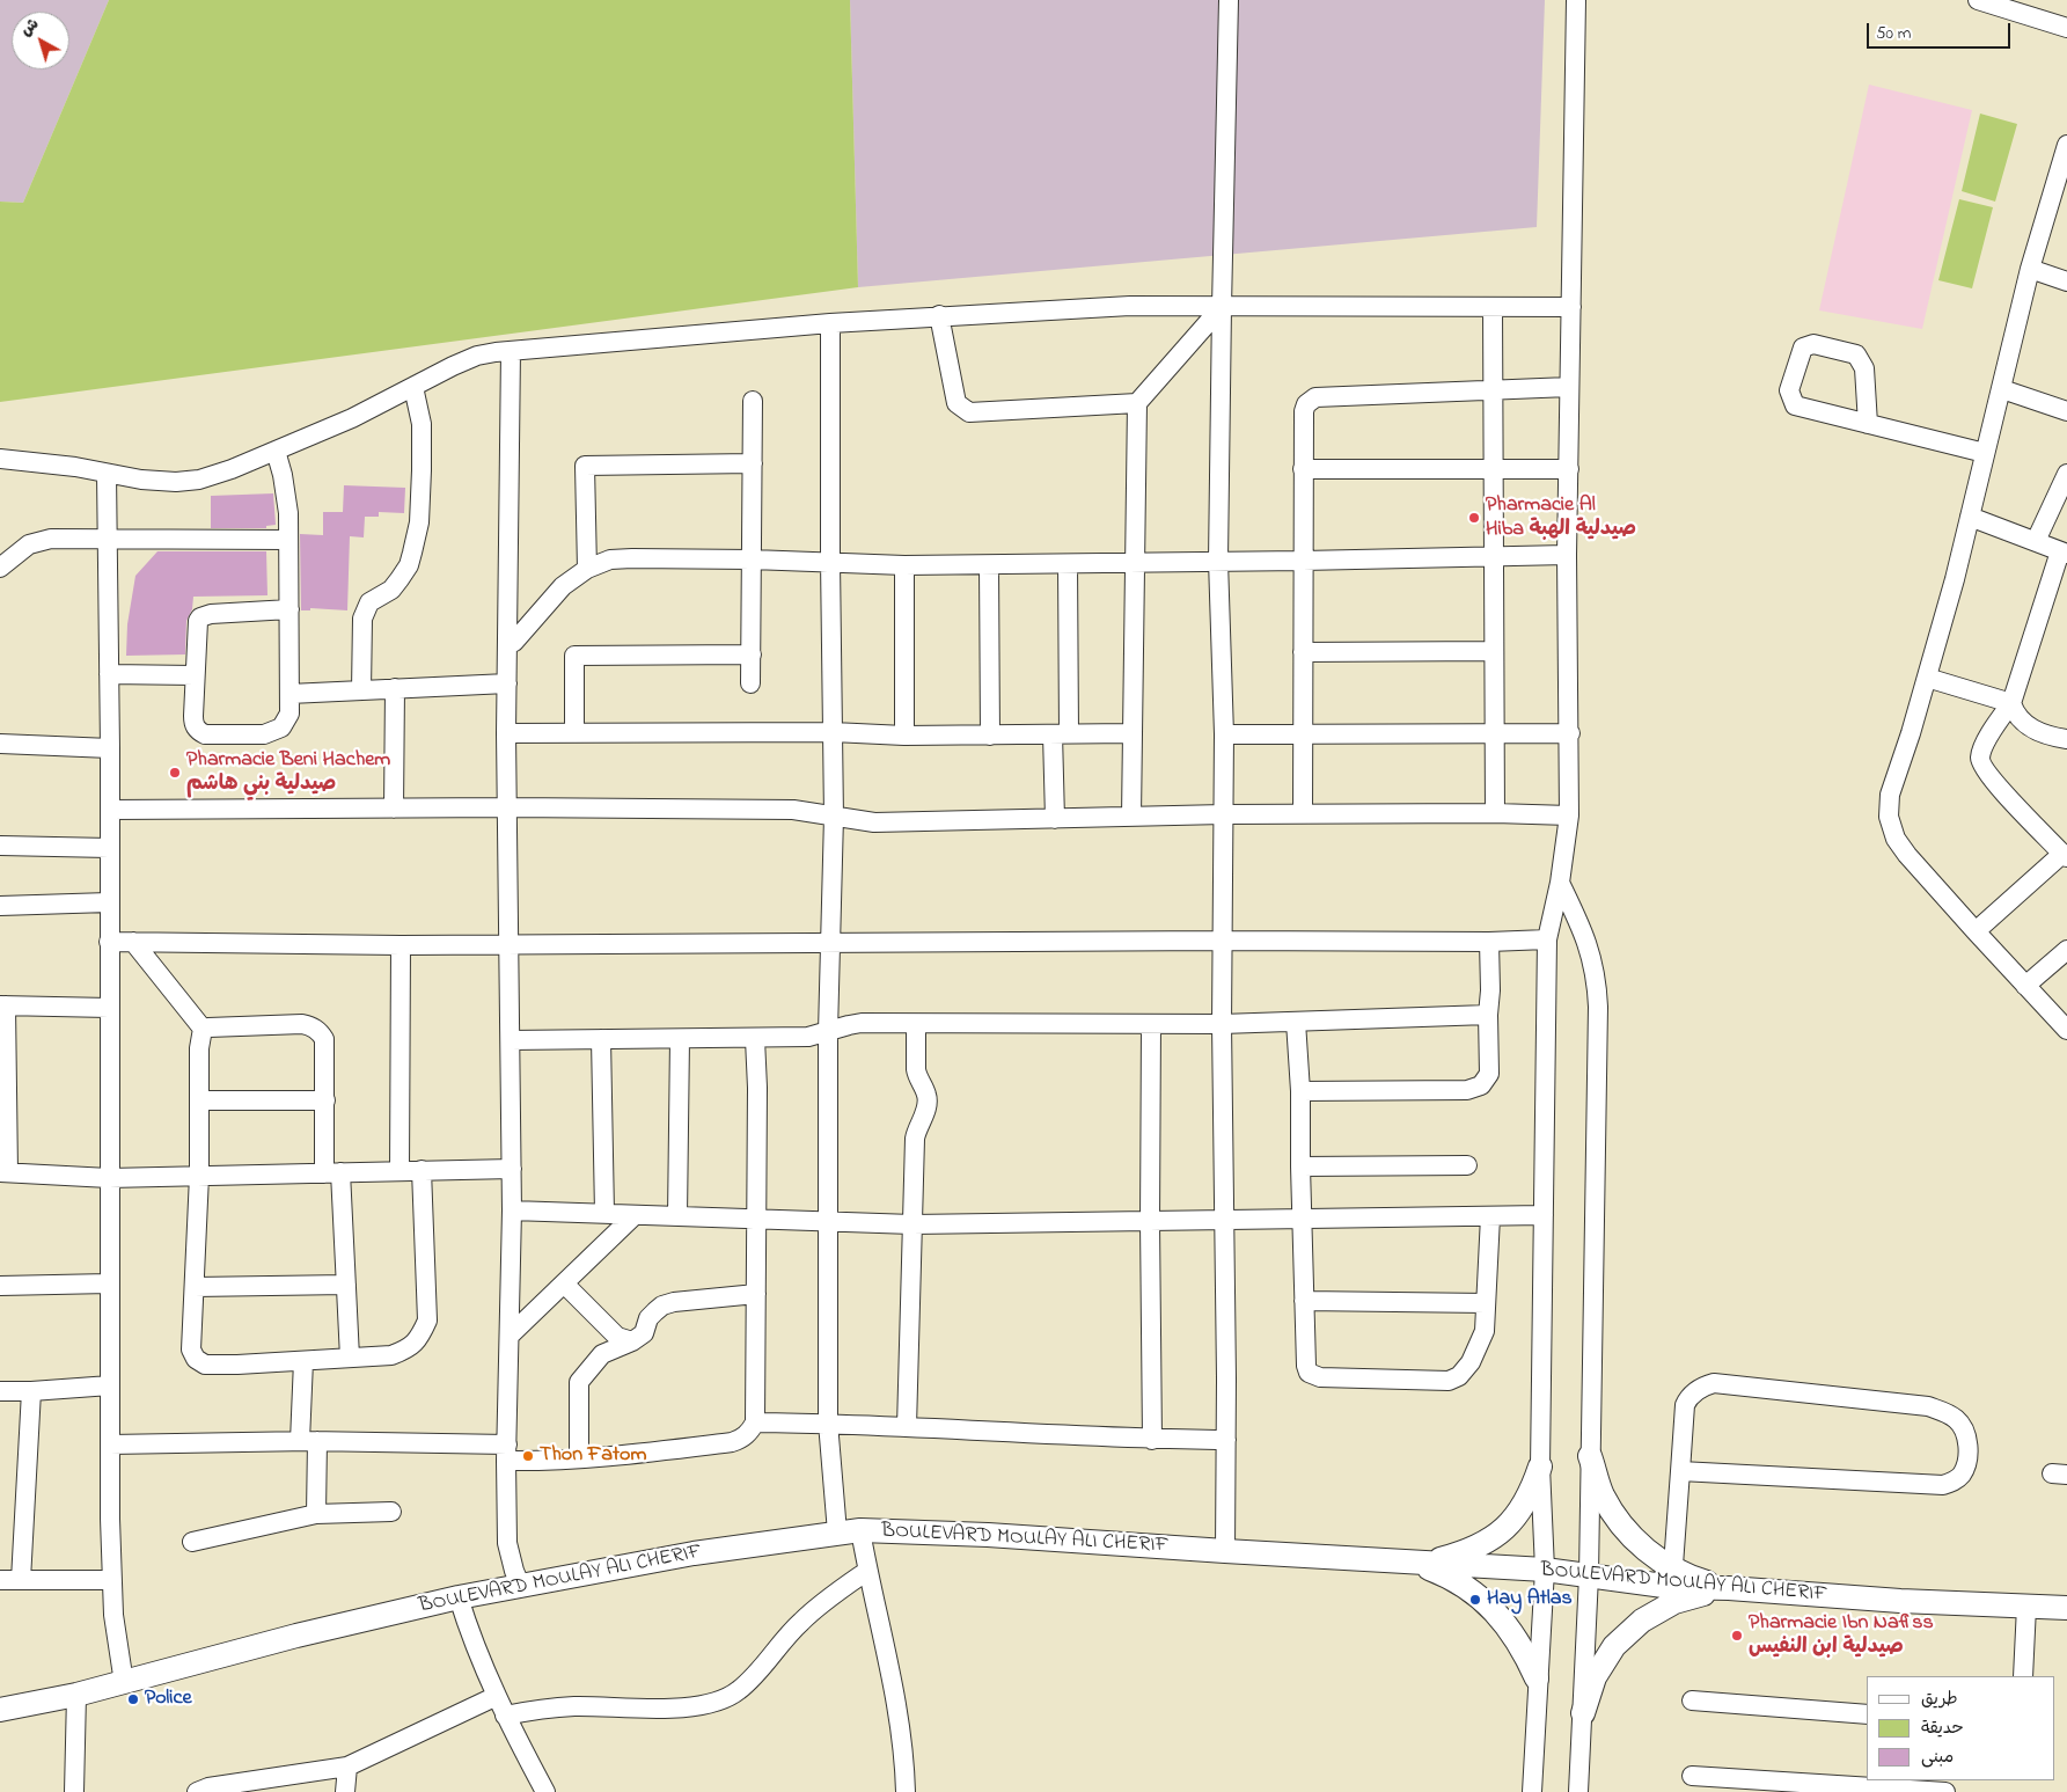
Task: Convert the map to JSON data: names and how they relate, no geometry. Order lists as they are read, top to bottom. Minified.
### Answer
{"streets":{"main road":["BOULEVARD MOULAY ALI CHERIF"]},"places":["Pharmacie Al Hiba صيدلية الهبة","Pharmacie Beni Hachem صيدلية بني هاشم","Thon Fatom","Hay Atlas","Pharmacie Ibn Nafiss صيدلية ابن النفيس","Police"],"legend":["طريق","حديقة","مبنى"],"scale_bar":"50 m","north":"top left"}
